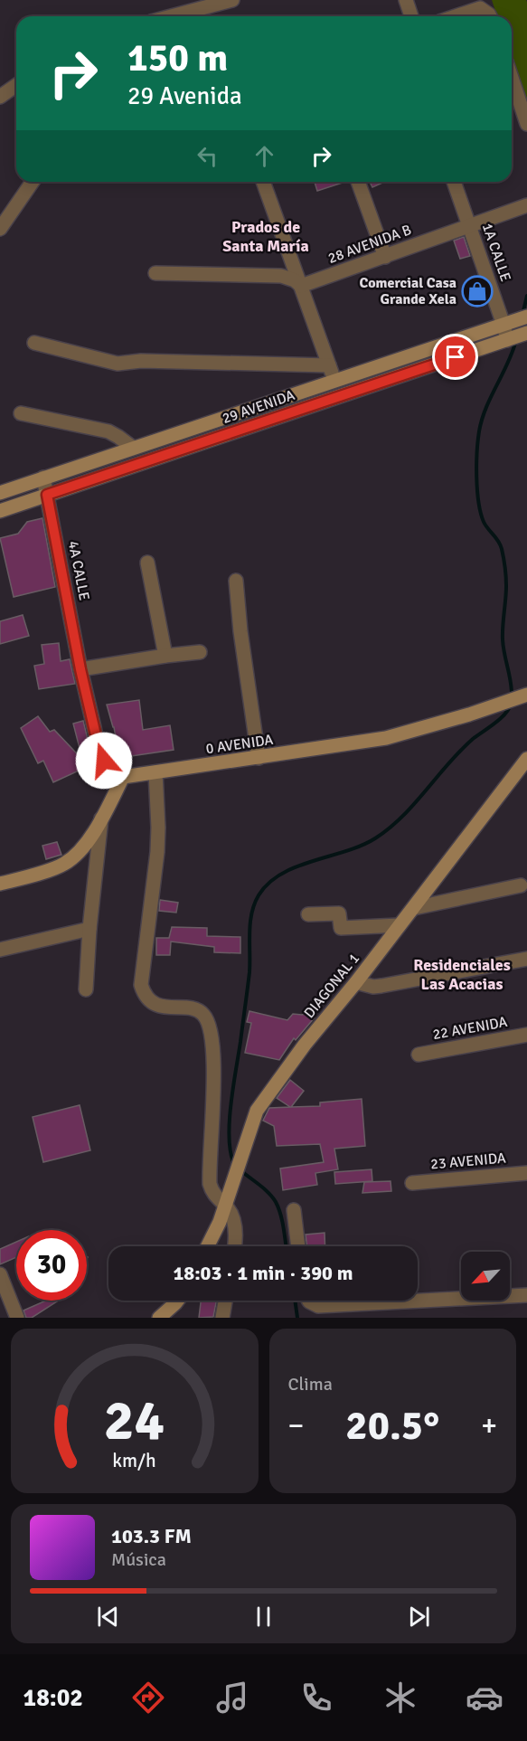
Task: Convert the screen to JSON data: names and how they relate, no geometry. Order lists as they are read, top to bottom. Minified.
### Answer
{"streets":{"street":["28 AVENIDA B","1A CALLE","29 AVENIDA","4A CALLE","0 AVENIDA","DIAGONAL 1","22 AVENIDA","23 AVENIDA"]},"crossings":[["28 AVENIDA B","1A CALLE"],["1A CALLE","29 AVENIDA"],["29 AVENIDA","4A CALLE"],["4A CALLE","0 AVENIDA"]],"districts":["Prados de Santa María","Residenciales Las Acacias"],"places":{"shop":["Comercial Casa Grande Xela"]},"north":"bottom left","page":{"turn":["150 m","29 Avenida"],"limit":"30","trip":"18:03 · 1 min · 390 m","tile":"Clima","heat":["−","20.5°","+"],"song":["103.3 FM","Música"],"tabs":"18:02","gauge":["24","km/h"]}}
